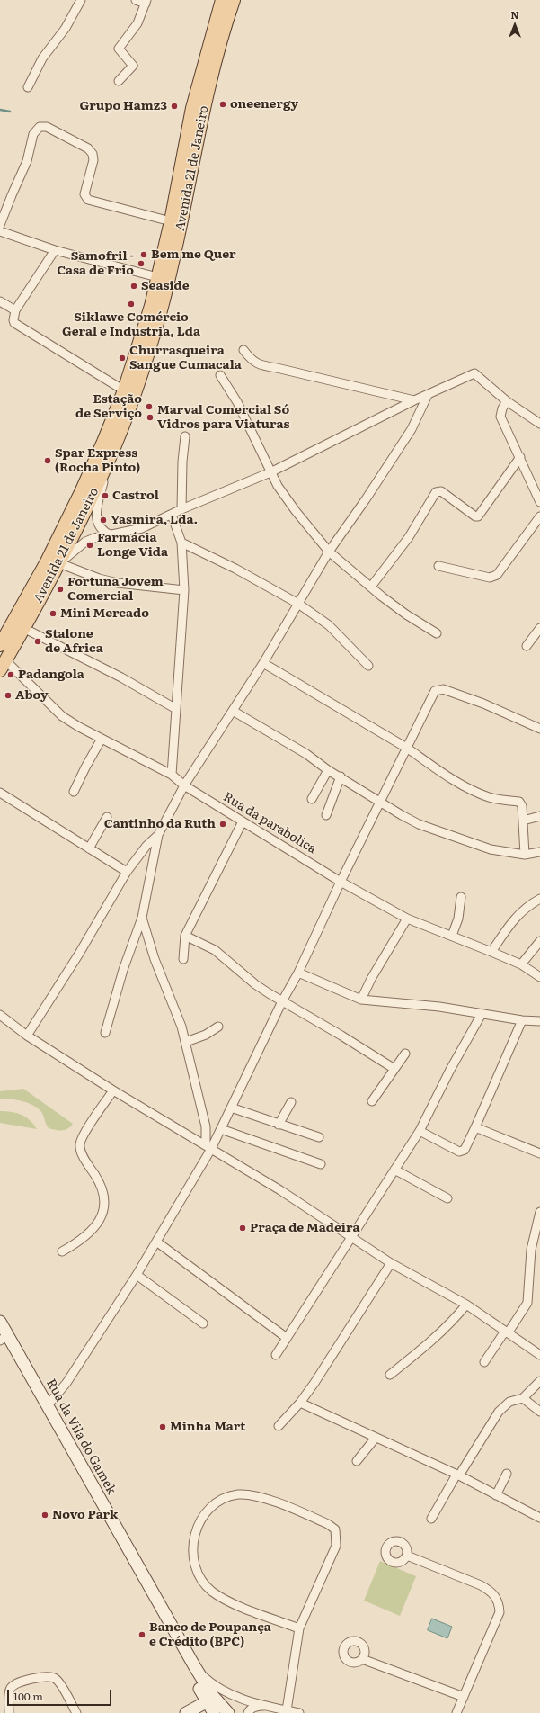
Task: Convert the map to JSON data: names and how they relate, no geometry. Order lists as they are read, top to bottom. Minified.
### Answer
{"streets":{"main road":["Avenida 21 de Janeiro","Rua da Vila do Gamek"],"street":["Rua da parabolica"]},"crossings":[["Avenida 21 de Janeiro","Rua da parabolica"]],"places":["oneenergy","Grupo Hamz3","Bem me Quer","Samofril - Casa de Frio","Seaside","Siklawe Comércio Geral e Industria, Lda","Churrasqueira Sangue Cumacala","Estação de Serviço","Marval Comercial Só Vidros para Viaturas","Spar Express (Rocha Pinto)","Castrol","Yasmira, Lda.","Farmácia Longe Vida","Fortuna Jovem Comercial","Mini Mercado","Stalone de Africa","Padangola","Aboy","Cantinho da Ruth","Praça de Madeira","Minha Mart","Novo Park","Banco de Poupança e Crédito (BPC)"],"scale_bar":"100 m","north":"top"}
